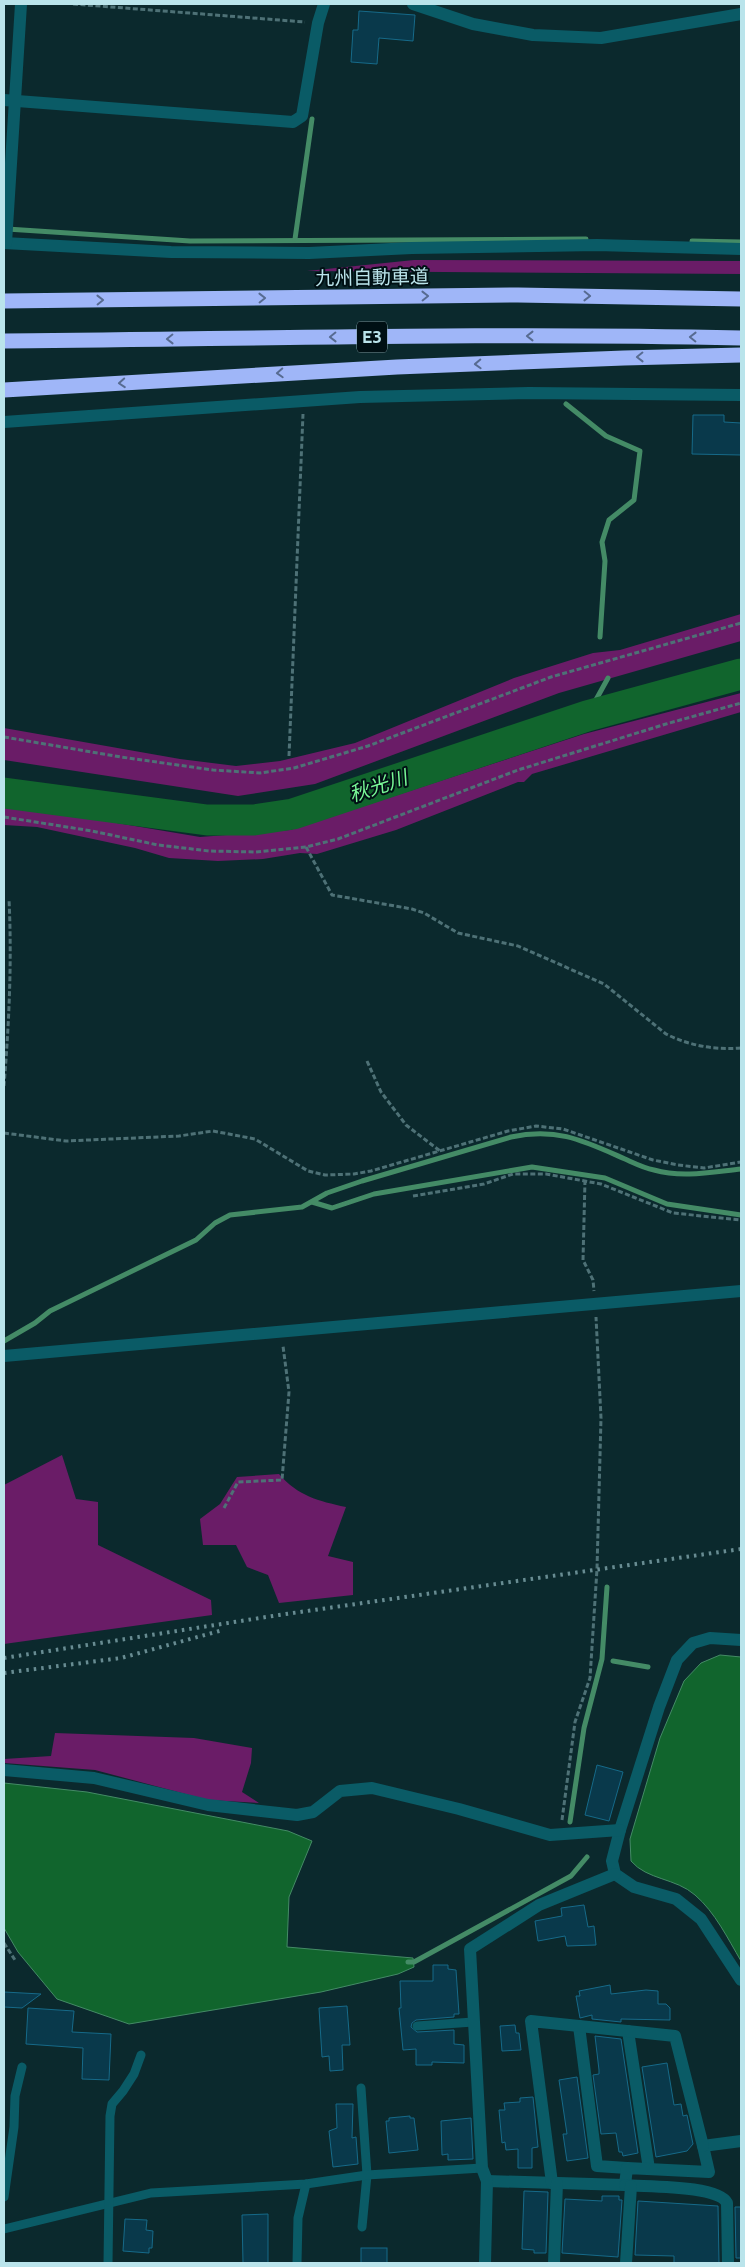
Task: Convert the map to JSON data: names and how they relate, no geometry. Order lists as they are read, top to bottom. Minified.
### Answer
{"streets":{"highway":["九州自動車道","E3"]},"water":["秋光川"]}
